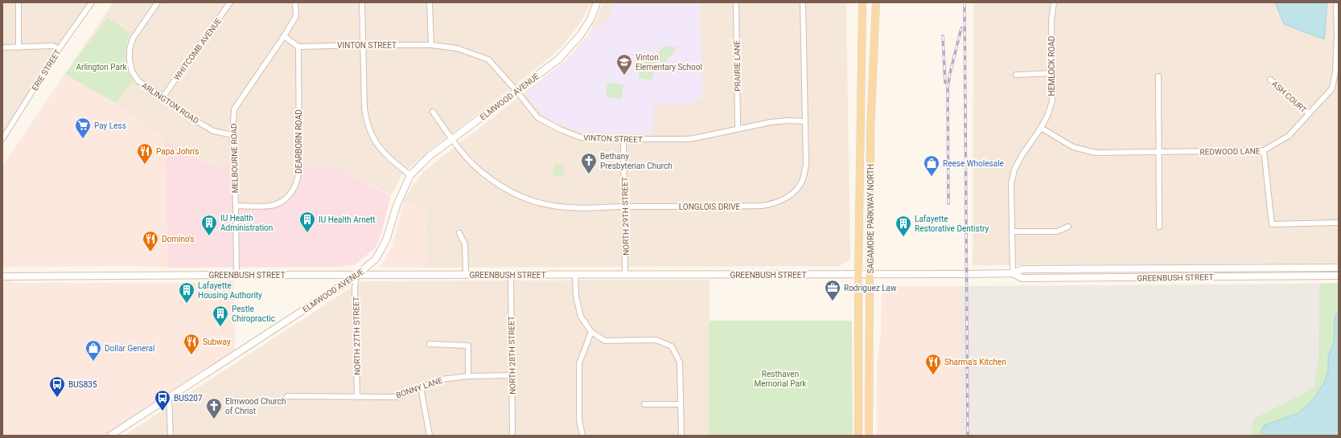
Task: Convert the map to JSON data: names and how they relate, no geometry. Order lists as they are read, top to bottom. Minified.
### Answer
{"streets":{"main road":["ELMWOOD AVENUE","SAGAMORE PARKWAY NORTH","GREENBUSH STREET"],"street":["VINTON STREET","WHITCOMB AVENUE","PRAIRIE LANE","HEMLOCK ROAD","ERIE STREET","ASH COURT","ARLINGTON ROAD","DEARBORN ROAD","REDWOOD LANE","MELBOURNE ROAD","LONGLOIS DRIVE","NORTH 29TH STREET","NORTH 27TH STREET","NORTH 28TH STREET","BONNY LANE"]},"crossings":[["VINTON STREET","PRAIRIE LANE"],["VINTON STREET","ELMWOOD AVENUE"],["VINTON STREET","DEARBORN ROAD"],["VINTON STREET","LONGLOIS DRIVE"],["VINTON STREET","NORTH 29TH STREET"],["WHITCOMB AVENUE","ARLINGTON ROAD"],["HEMLOCK ROAD","REDWOOD LANE"],["HEMLOCK ROAD","GREENBUSH STREET"],["ELMWOOD AVENUE","LONGLOIS DRIVE"],["ELMWOOD AVENUE","GREENBUSH STREET"],["ELMWOOD AVENUE","NORTH 27TH STREET"],["ASH COURT","REDWOOD LANE"],["ARLINGTON ROAD","MELBOURNE ROAD"],["DEARBORN ROAD","MELBOURNE ROAD"],["MELBOURNE ROAD","GREENBUSH STREET"],["LONGLOIS DRIVE","NORTH 29TH STREET"],["NORTH 29TH STREET","GREENBUSH STREET"],["SAGAMORE PARKWAY NORTH","GREENBUSH STREET"],["GREENBUSH STREET","NORTH 27TH STREET"],["GREENBUSH STREET","NORTH 28TH STREET"],["NORTH 27TH STREET","BONNY LANE"],["NORTH 28TH STREET","BONNY LANE"]],"parks":["Arlington Park","Resthaven Memorial Park"],"places":{"school or university":["Vinton Elementary School"],"supermarket":["Pay Less"],"restaurant":["Papa John's","Domino's","Subway","Sharma's Kitchen"],"church":["Bethany Presbyterian Church","Elmwood Church of Christ"],"shop":["Reese Wholesale","Dollar General"],"building":["IU Health Arnett","IU Health Administration","Lafayette Restorative Dentistry","Lafayette Housing Authority","Pestle Chiropractic"],"office":["Rodriguez Law"],"bus stop":["BUS835","BUS207"]}}
